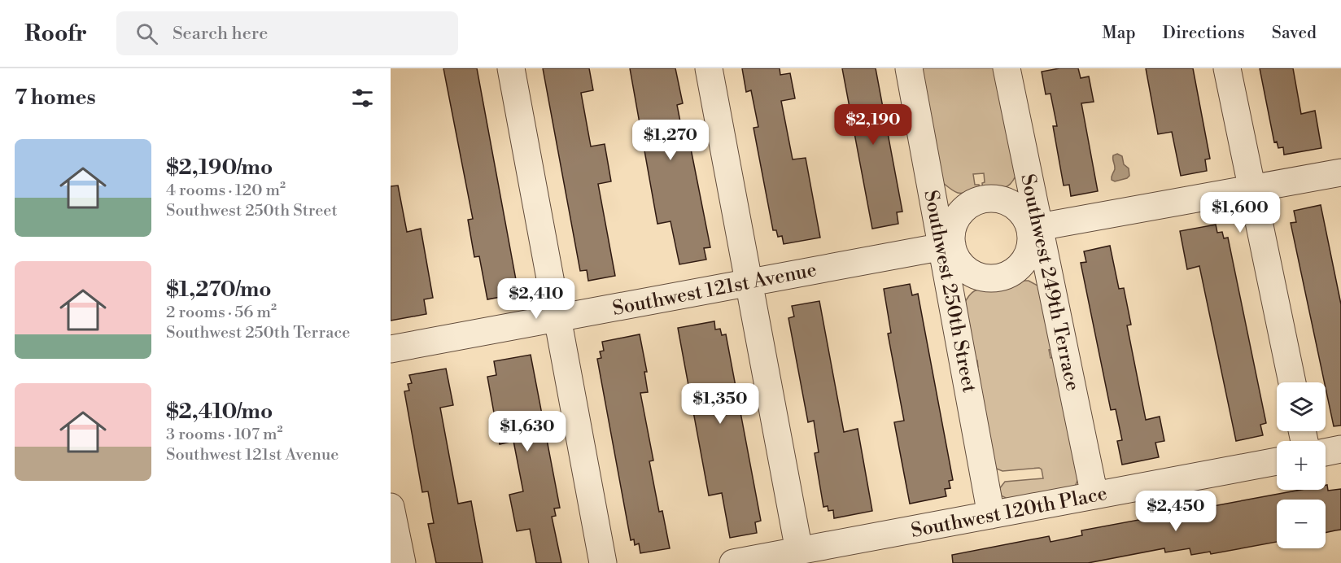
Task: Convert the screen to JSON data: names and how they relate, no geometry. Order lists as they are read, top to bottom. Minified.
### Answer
{"streets":{"street":["Southwest 249th Terrace","Southwest 121st Avenue","Southwest 250th Street","Southwest 120th Place"]},"crossings":[["Southwest 249th Terrace","Southwest 121st Avenue"],["Southwest 249th Terrace","Southwest 250th Street"],["Southwest 249th Terrace","Southwest 120th Place"],["Southwest 121st Avenue","Southwest 250th Street"],["Southwest 250th Street","Southwest 120th Place"]],"page":{"header":"Roofr","search":"Search here","nav":["Map","Directions","Saved"],"heading":"7 homes","price":["$2,190","$1,270","$1,600","$2,410","$1,350","$1,630","$2,450"],"list":[{"name":"$2,190/mo","note":"4 rooms · 120 m² · Southwest 250th Street"},{"name":"$1,270/mo","note":"2 rooms · 56 m² · Southwest 250th Terrace"},{"name":"$2,410/mo","note":"3 rooms · 107 m² · Southwest 121st Avenue"}],"map_buttons":["+","−"]}}
